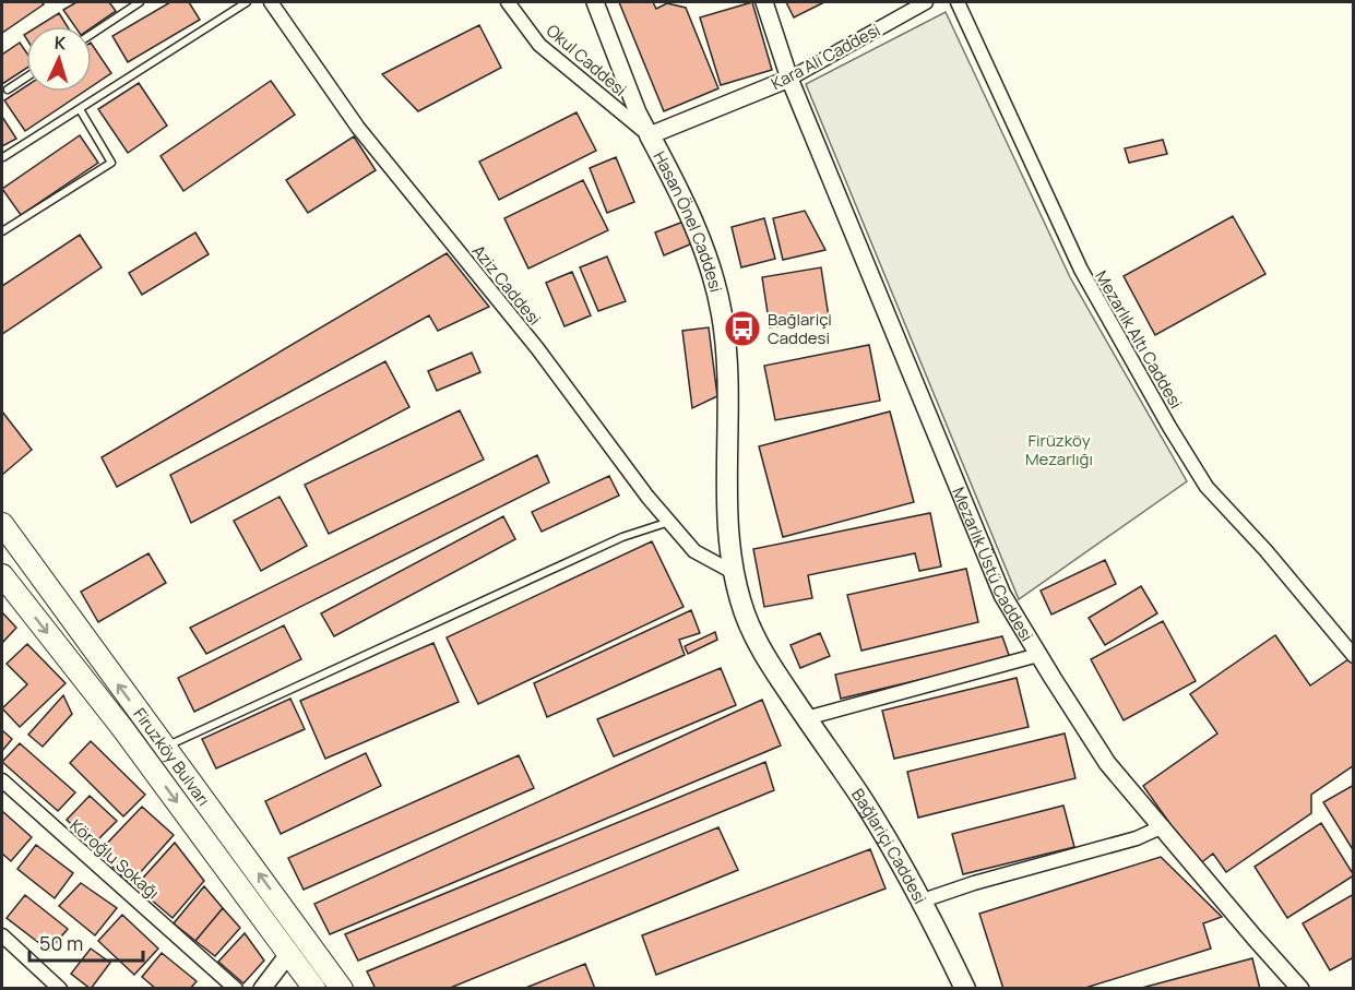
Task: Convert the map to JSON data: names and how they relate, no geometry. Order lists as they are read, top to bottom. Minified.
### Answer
{"streets":{"main road":["Hasan Önel Caddesi","Firuzköy Bulvarı","Bağlariçi Caddesi"],"street":["Kara Ali Caddesi","Okul Caddesi","Aziz Caddesi","Mezarlık Altı Caddesi","Mezarlık Üstü Caddesi","Köroğlu Sokağı"]},"crossings":[["Kara Ali Caddesi","Okul Caddesi"],["Kara Ali Caddesi","Hasan Önel Caddesi"],["Kara Ali Caddesi","Mezarlık Üstü Caddesi"],["Okul Caddesi","Hasan Önel Caddesi"],["Hasan Önel Caddesi","Aziz Caddesi"],["Hasan Önel Caddesi","Bağlariçi Caddesi"],["Aziz Caddesi","Bağlariçi Caddesi"]],"parks":["Firüzköy Mezarlığı"],"places":{"bus stop":["Bağlariçi Caddesi"]},"scale_bar":"50 m","north":"top"}
